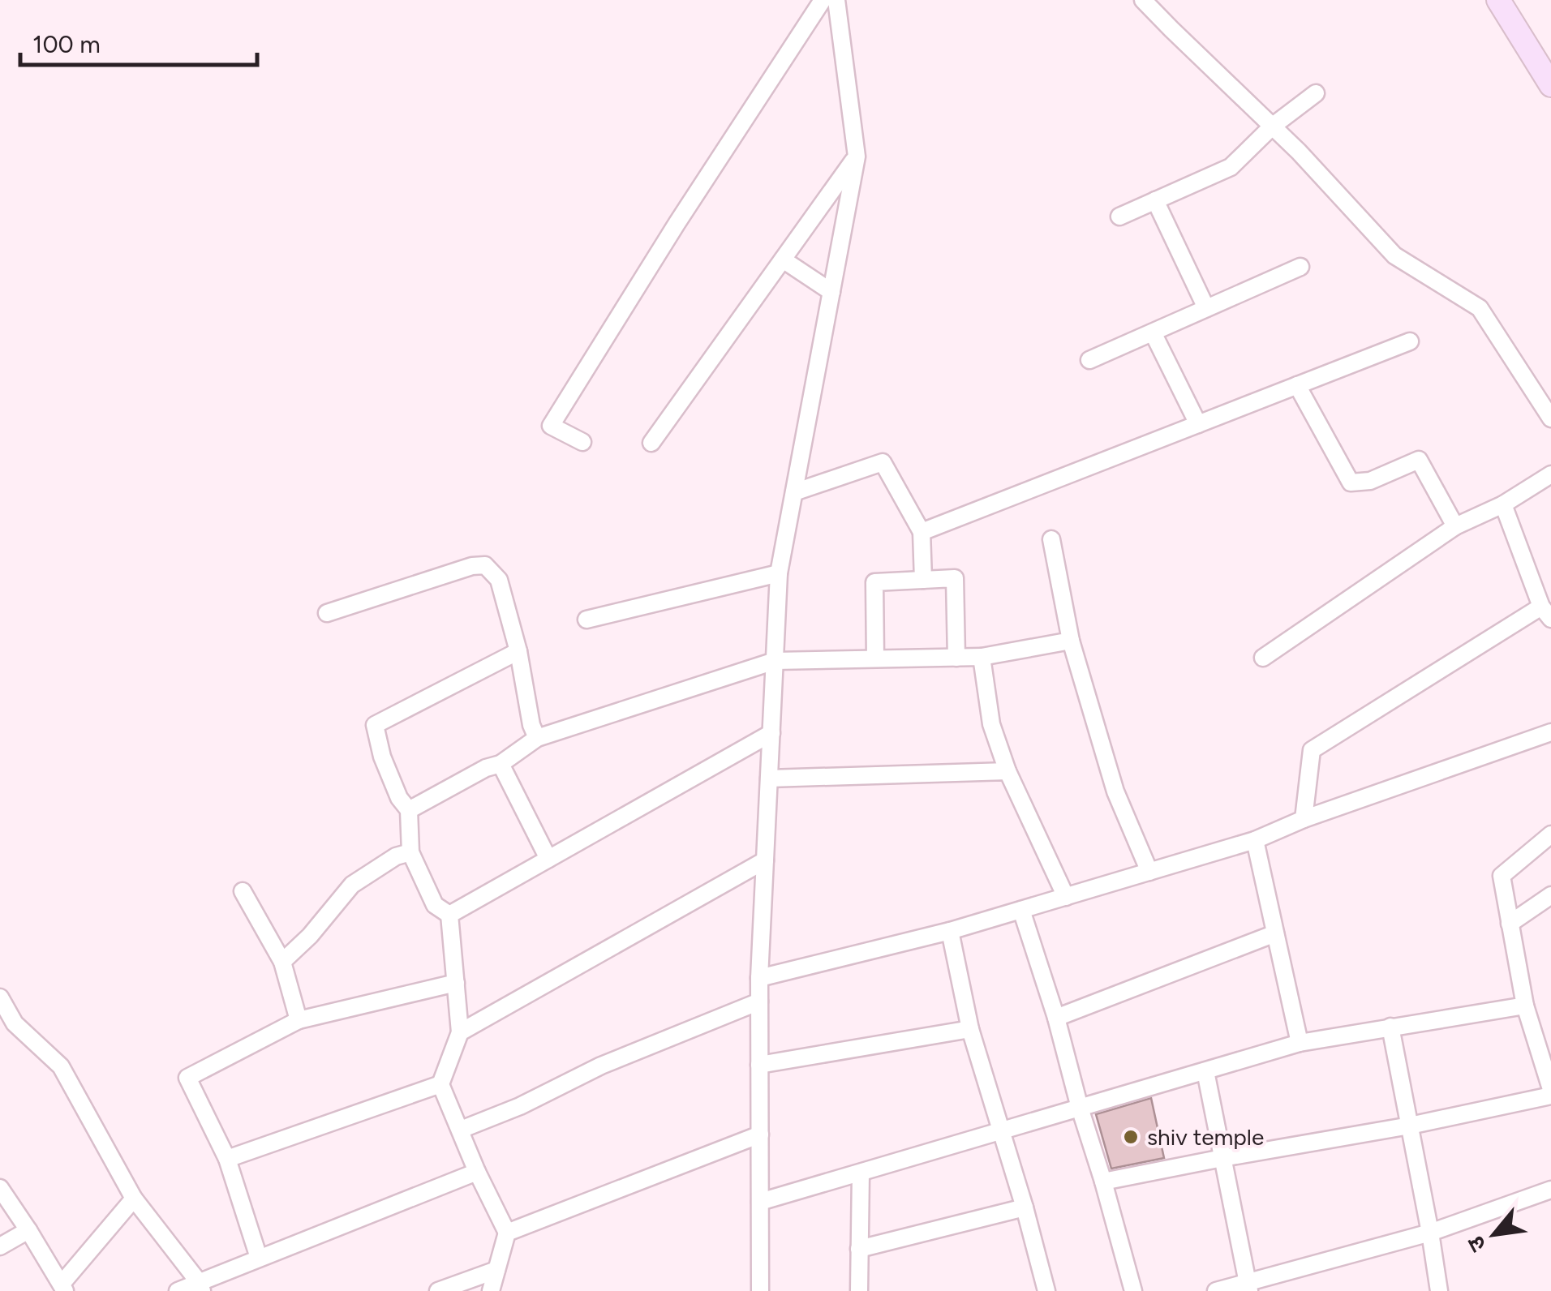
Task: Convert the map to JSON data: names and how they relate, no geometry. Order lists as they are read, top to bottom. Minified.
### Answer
{"places":["shiv temple"],"scale_bar":"100 m","north":"bottom left"}
